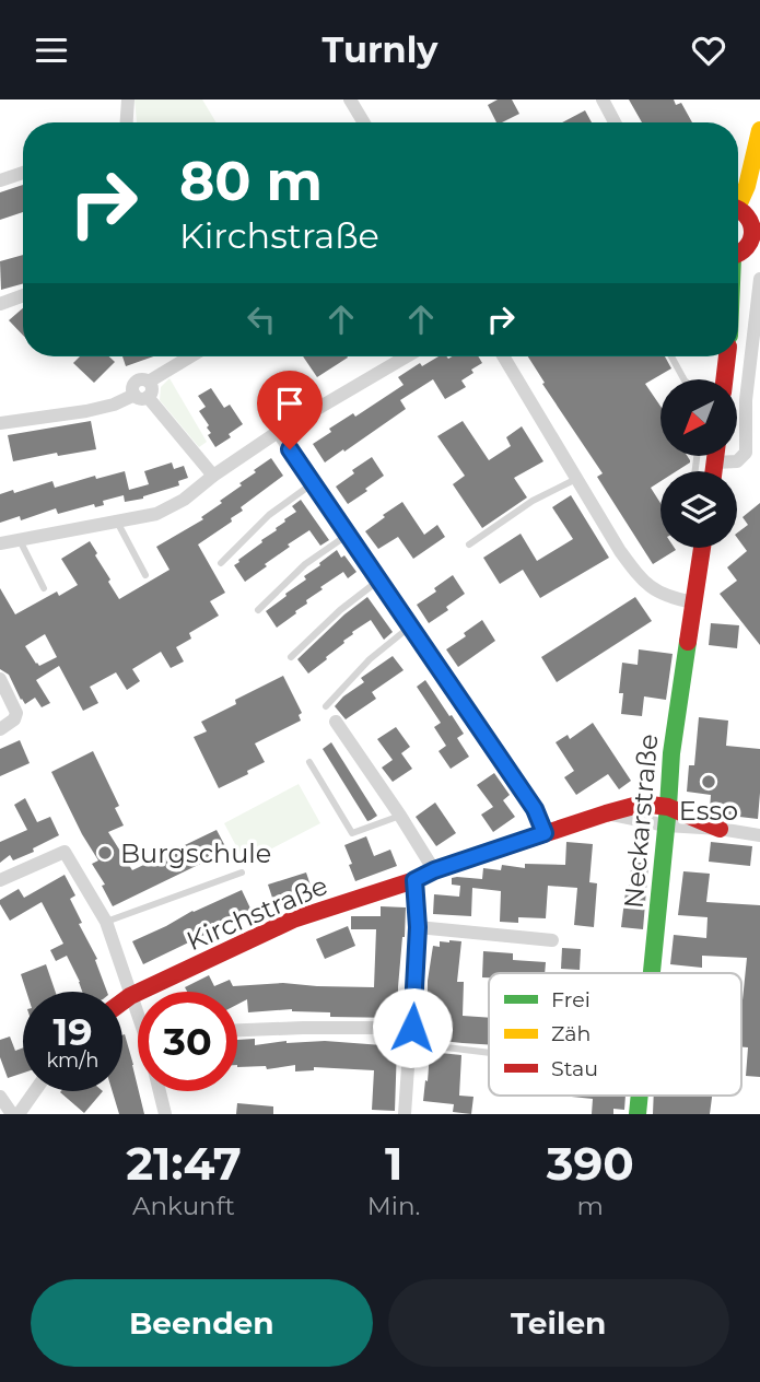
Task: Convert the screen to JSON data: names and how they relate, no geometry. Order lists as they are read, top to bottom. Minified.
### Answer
{"streets":{"main road":["Neckarstraße","Kirchstraße"]},"crossings":[["Neckarstraße","Kirchstraße"]],"places":["Esso","Burgschule"],"legend":["Frei","Zäh","Stau"],"north":"bottom left","page":{"header":"Turnly","turn":["80 m","Kirchstraße"],"speed":"19 km/h","limit":"30","eta":["21:47","Ankunft","1","Min.","390","m"],"buttons":["Beenden","Teilen"]}}
